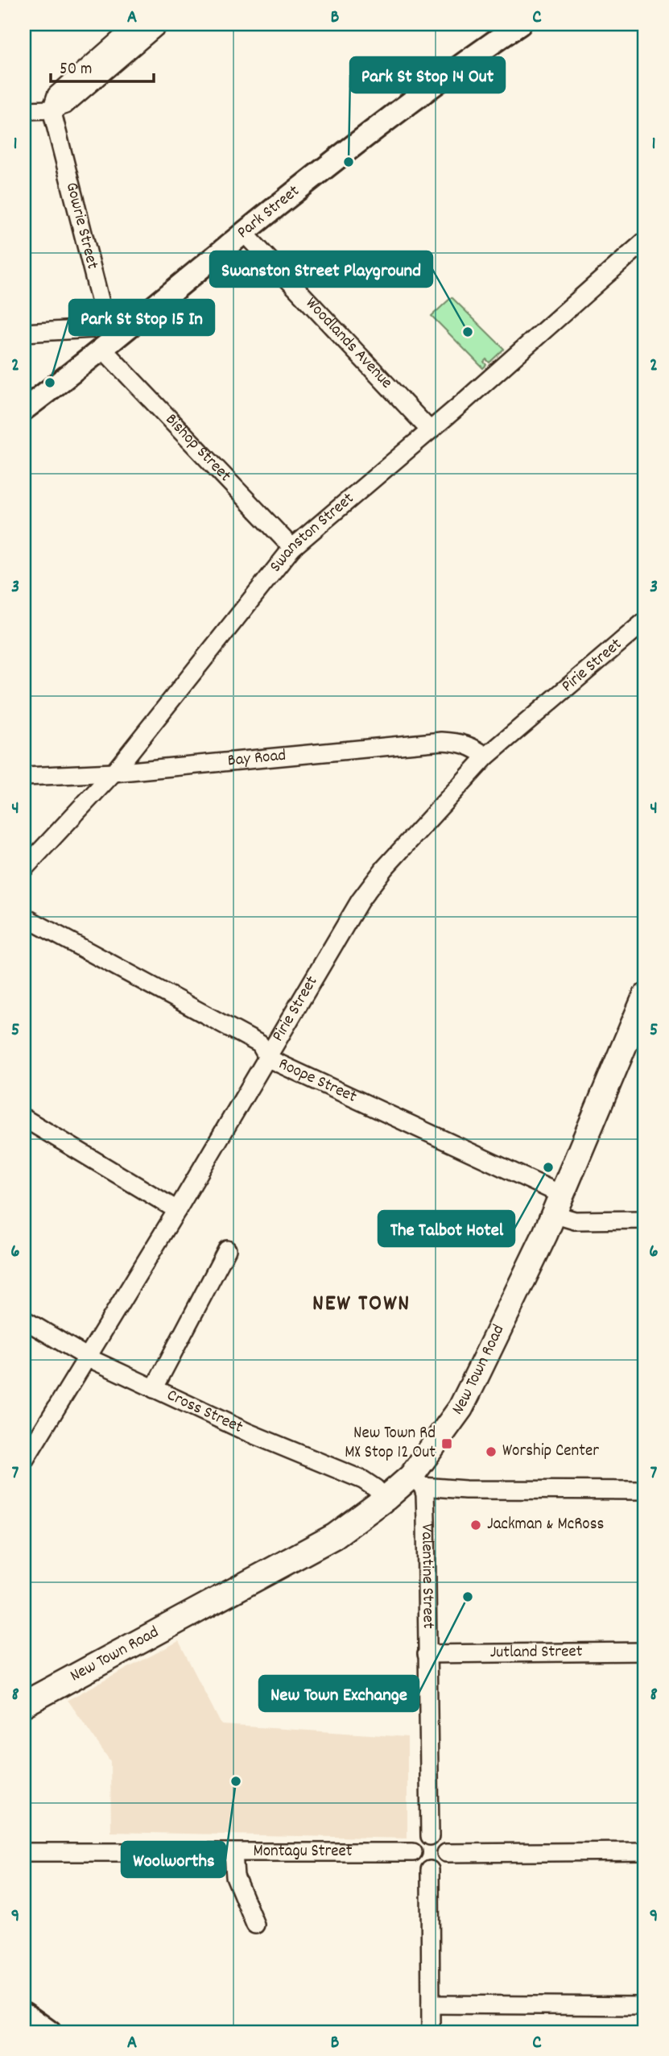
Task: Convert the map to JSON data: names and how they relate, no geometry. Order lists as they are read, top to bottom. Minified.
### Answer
{"streets":{"main road":["New Town Road"],"street":["Park Street","Gowrie Street","Woodlands Avenue","Bishop Street","Swanston Street","Pirie Street","Bay Road","Roope Street","Cross Street","Valentine Street","Jutland Street","Montagu Street"]},"crossings":[["Park Street","Gowrie Street"],["Park Street","Woodlands Avenue"],["Park Street","Bishop Street"],["Gowrie Street","Bishop Street"],["Woodlands Avenue","Swanston Street"],["Bishop Street","Swanston Street"],["Swanston Street","Bay Road"],["Pirie Street","Bay Road"],["Pirie Street","Roope Street"],["Pirie Street","Cross Street"],["Roope Street","New Town Road"],["New Town Road","Cross Street"],["New Town Road","Valentine Street"],["Valentine Street","Jutland Street"],["Valentine Street","Montagu Street"]],"districts":["NEW TOWN"],"places":{"other":["Park St Stop 14 Out","Swanston Street Playground","Park St Stop 15 In","The Talbot Hotel","Worship Center","Jackman & McRoss","New Town Exchange","Woolworths"],"transit":["New Town Rd MX Stop 12 Out"]},"scale_bar":"50 m","grid":{"columns":["A","B","C"],"rows":["1","2","3","4","5","6","7","8","9"]}}
